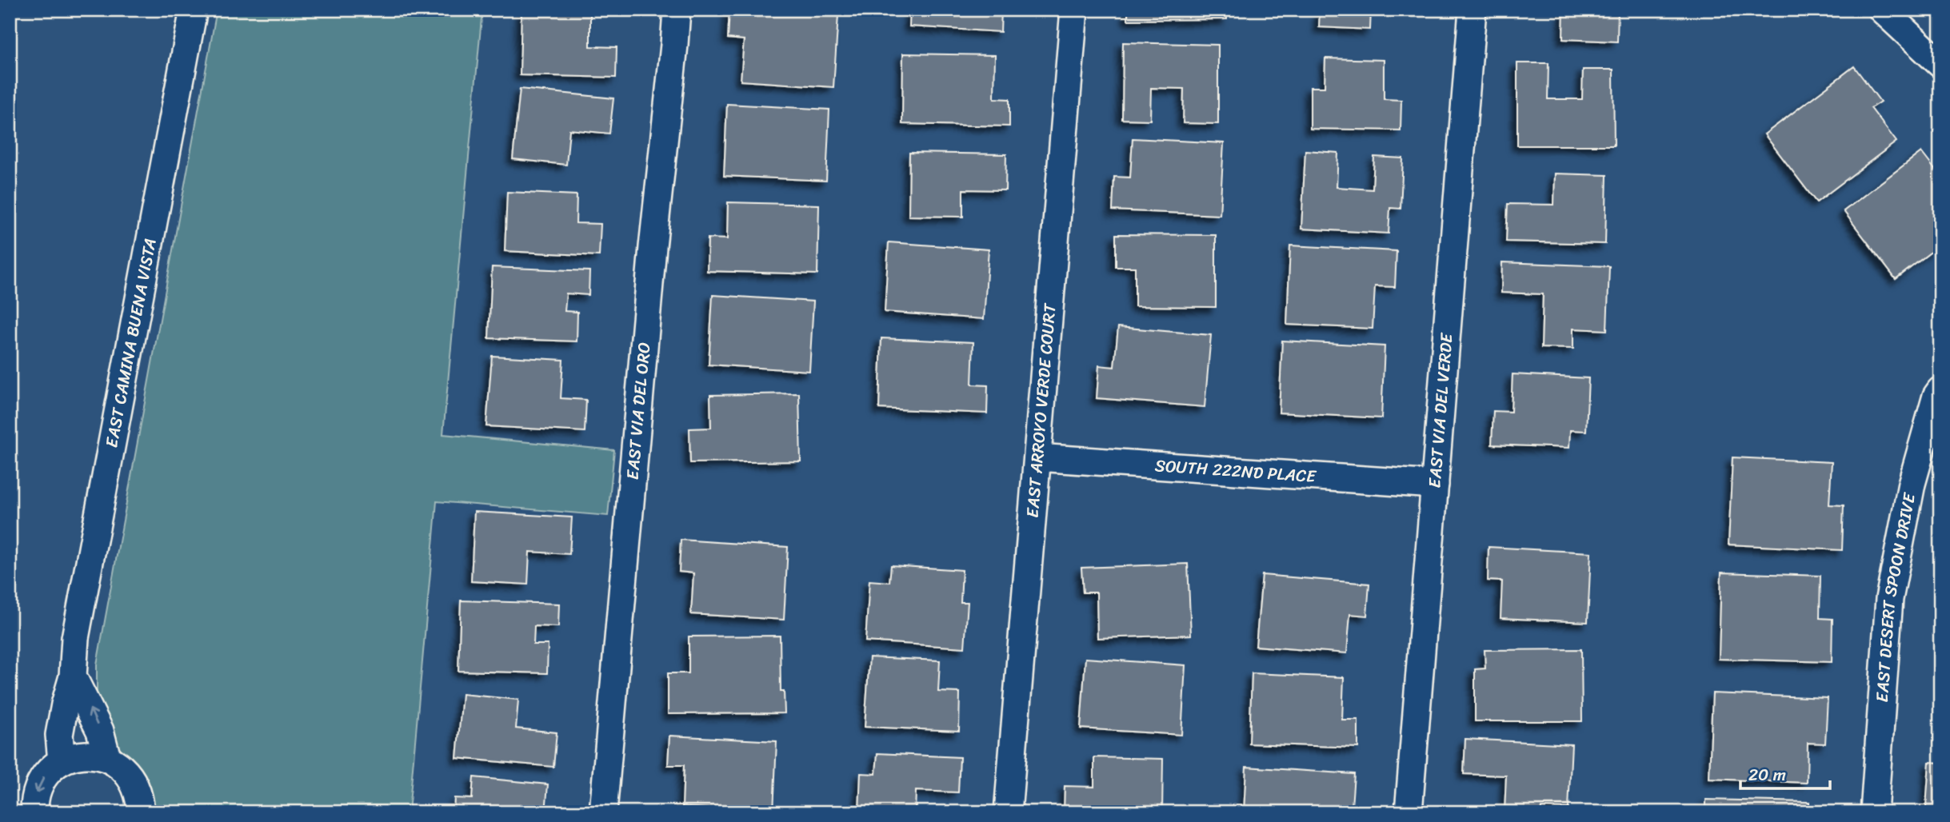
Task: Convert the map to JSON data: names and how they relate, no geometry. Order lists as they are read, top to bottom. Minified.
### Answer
{"streets":{"street":["EAST CAMINA BUENA VISTA","EAST VIA DEL ORO","EAST ARROYO VERDE COURT","EAST VIA DEL VERDE","SOUTH 222ND PLACE","EAST DESERT SPOON DRIVE"]},"crossings":[["EAST ARROYO VERDE COURT","SOUTH 222ND PLACE"],["EAST VIA DEL VERDE","SOUTH 222ND PLACE"]],"scale_bar":"20 m"}
